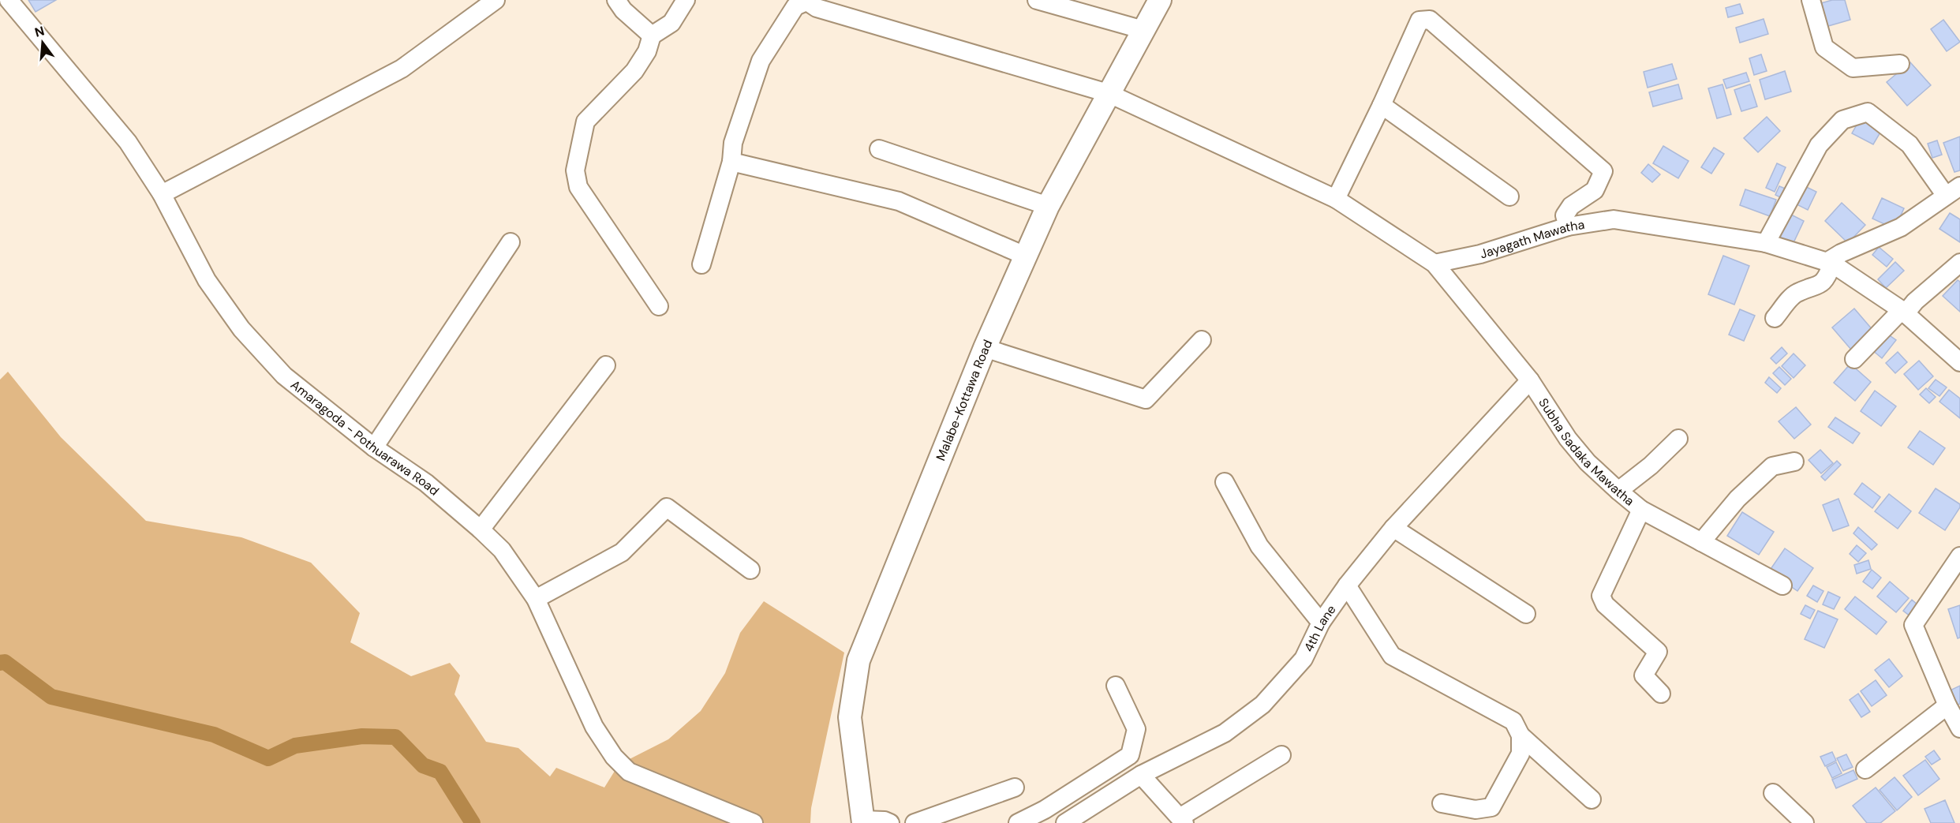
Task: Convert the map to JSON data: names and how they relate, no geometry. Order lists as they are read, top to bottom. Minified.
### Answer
{"streets":{"main road":["Malabe-Kottawa Road"],"street":["Jayagath Mawatha","Amaragoda - Pothuarawa Road","Subha Sadaka Mawatha","4th Lane"]},"crossings":[["Jayagath Mawatha","Subha Sadaka Mawatha"],["Subha Sadaka Mawatha","4th Lane"]],"north":"top"}
